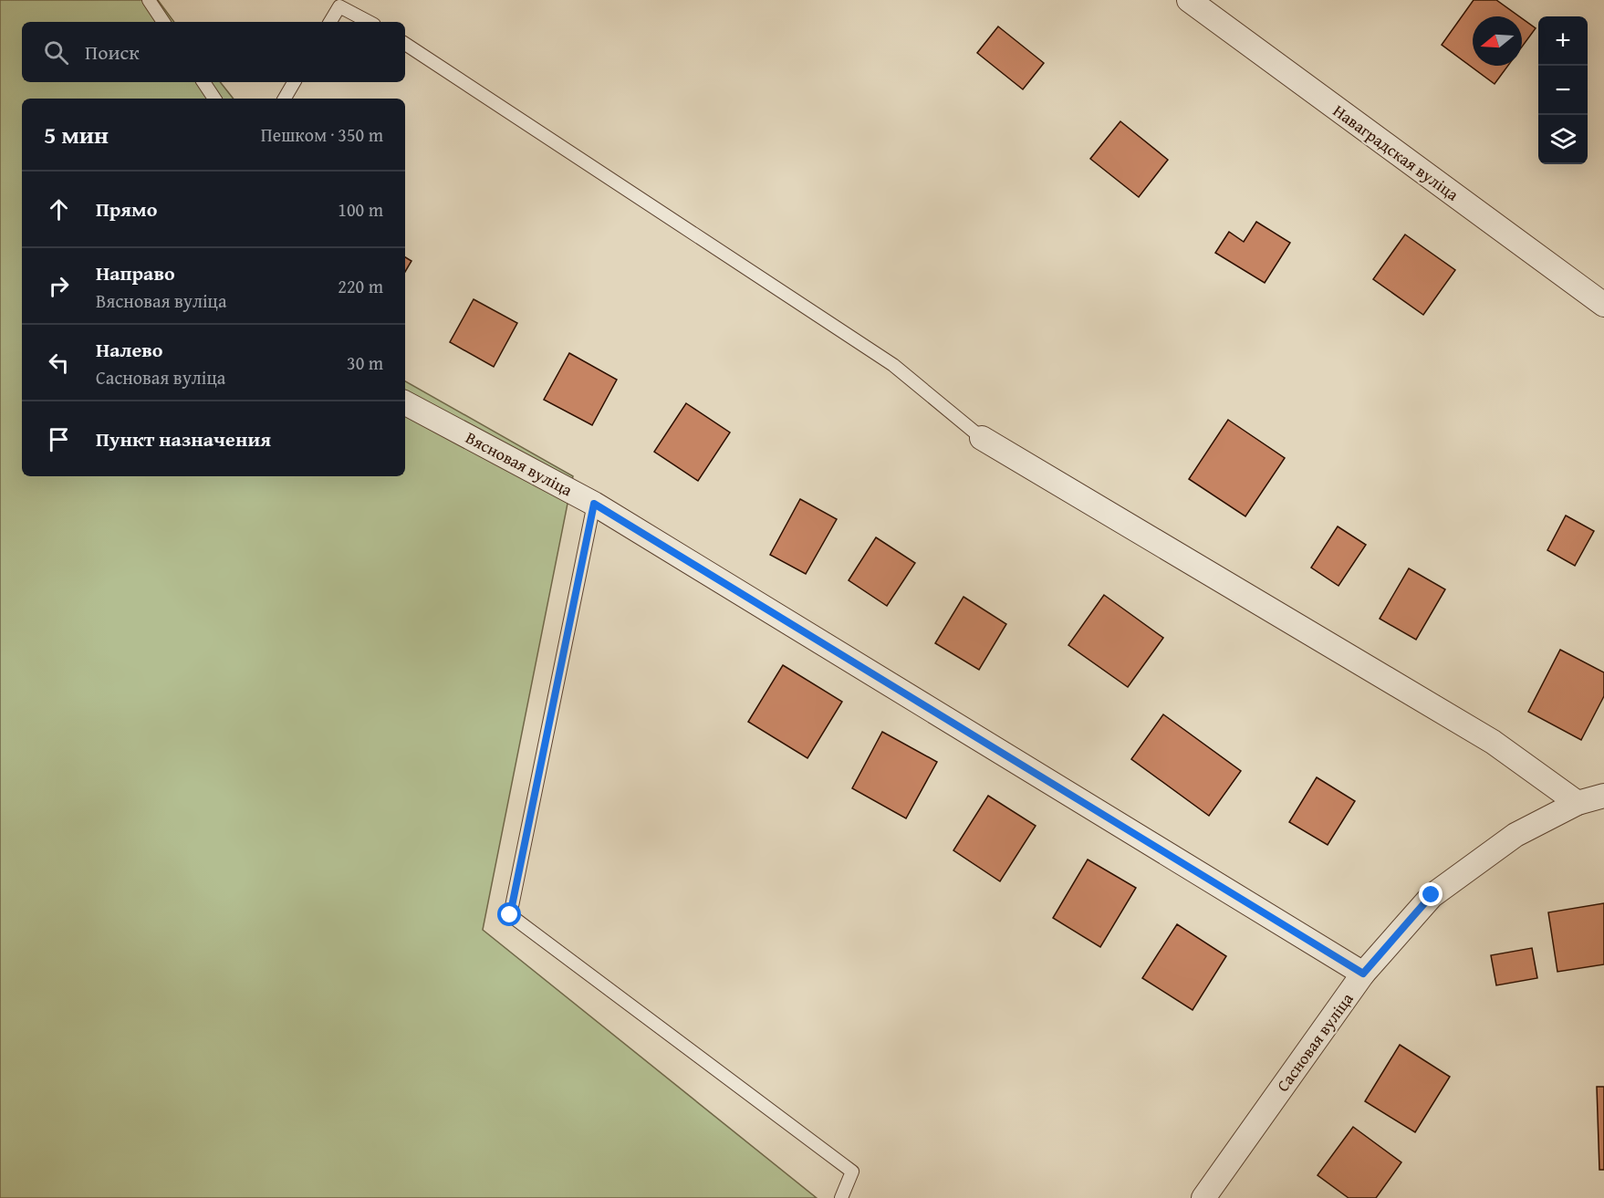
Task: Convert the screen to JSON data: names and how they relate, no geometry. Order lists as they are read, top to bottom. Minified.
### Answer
{"streets":{"street":["Наваградская вуліца","Вясновая вуліца","Сасновая вуліца"]},"crossings":[["Вясновая вуліца","Сасновая вуліца"]],"north":"left","page":{"map_buttons":["+","−"],"search":"Поиск","heading":["5 мин","Пешком · 350 m"],"list":[["Прямо","100 m"],["Направо","Вясновая вуліца","220 m"],["Налево","Сасновая вуліца","30 m"],"Пункт назначения"]}}
